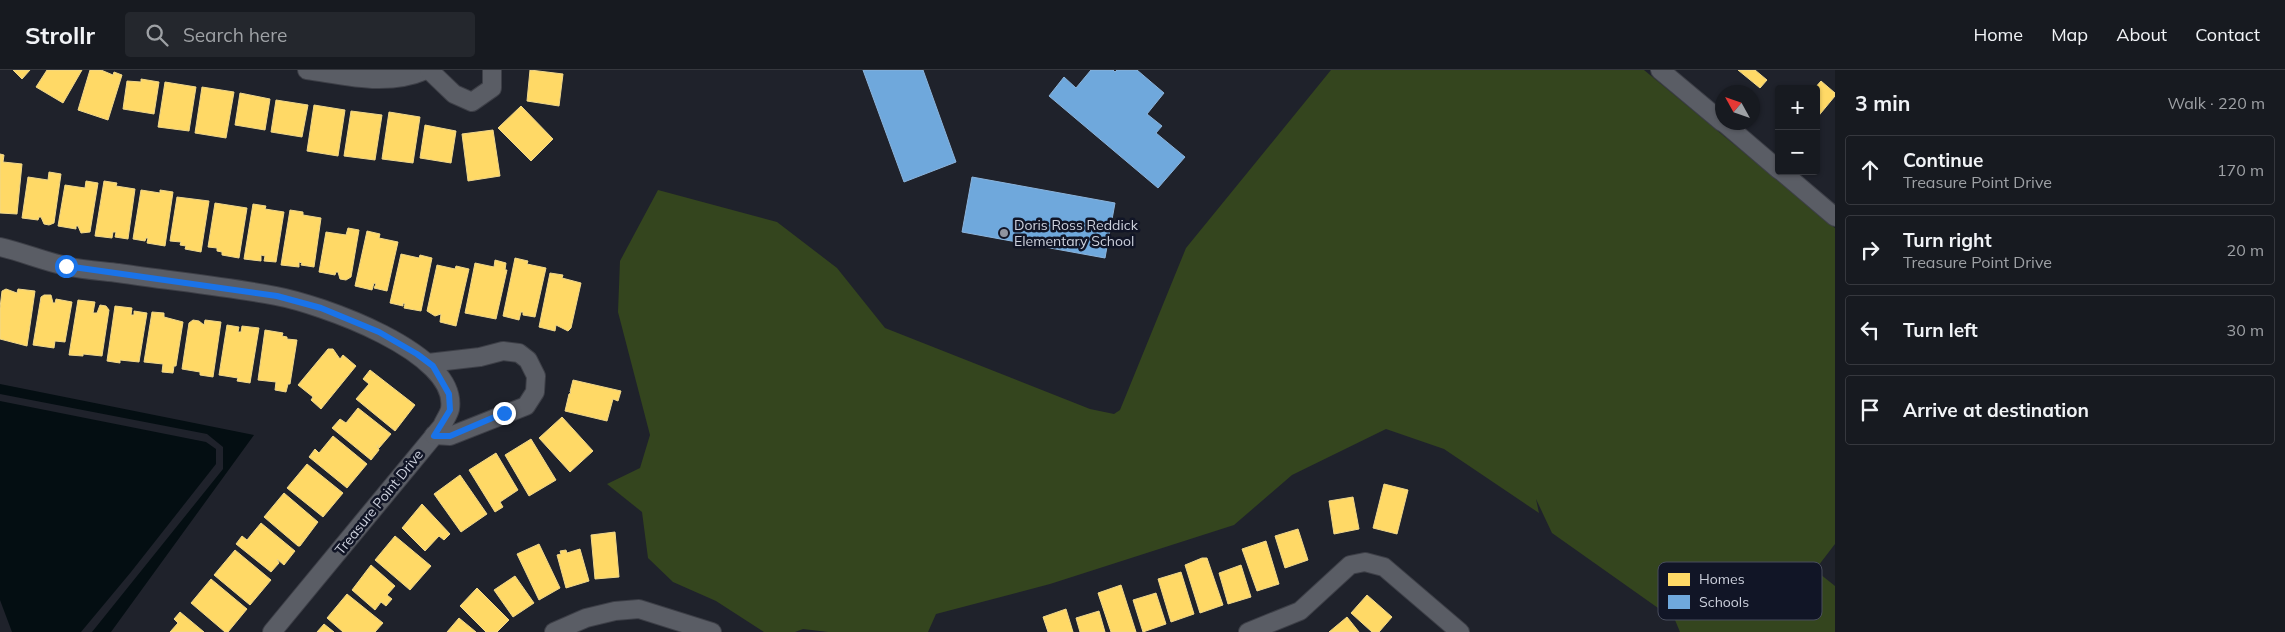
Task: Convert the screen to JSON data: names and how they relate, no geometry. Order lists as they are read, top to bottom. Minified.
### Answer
{"streets":{"street":["Treasure Point Drive"]},"places":["Doris Ross Reddick Elementary School"],"legend":["Homes","Schools"],"north":"top left","page":{"header":"Strollr","search":"Search here","nav":["Home","Map","About","Contact"],"heading":["3 min","Walk · 220 m"],"map_buttons":["+","−"],"list":[["Continue","Treasure Point Drive","170 m"],["Turn right","Treasure Point Drive","20 m"],["Turn left","30 m"],"Arrive at destination"]}}
